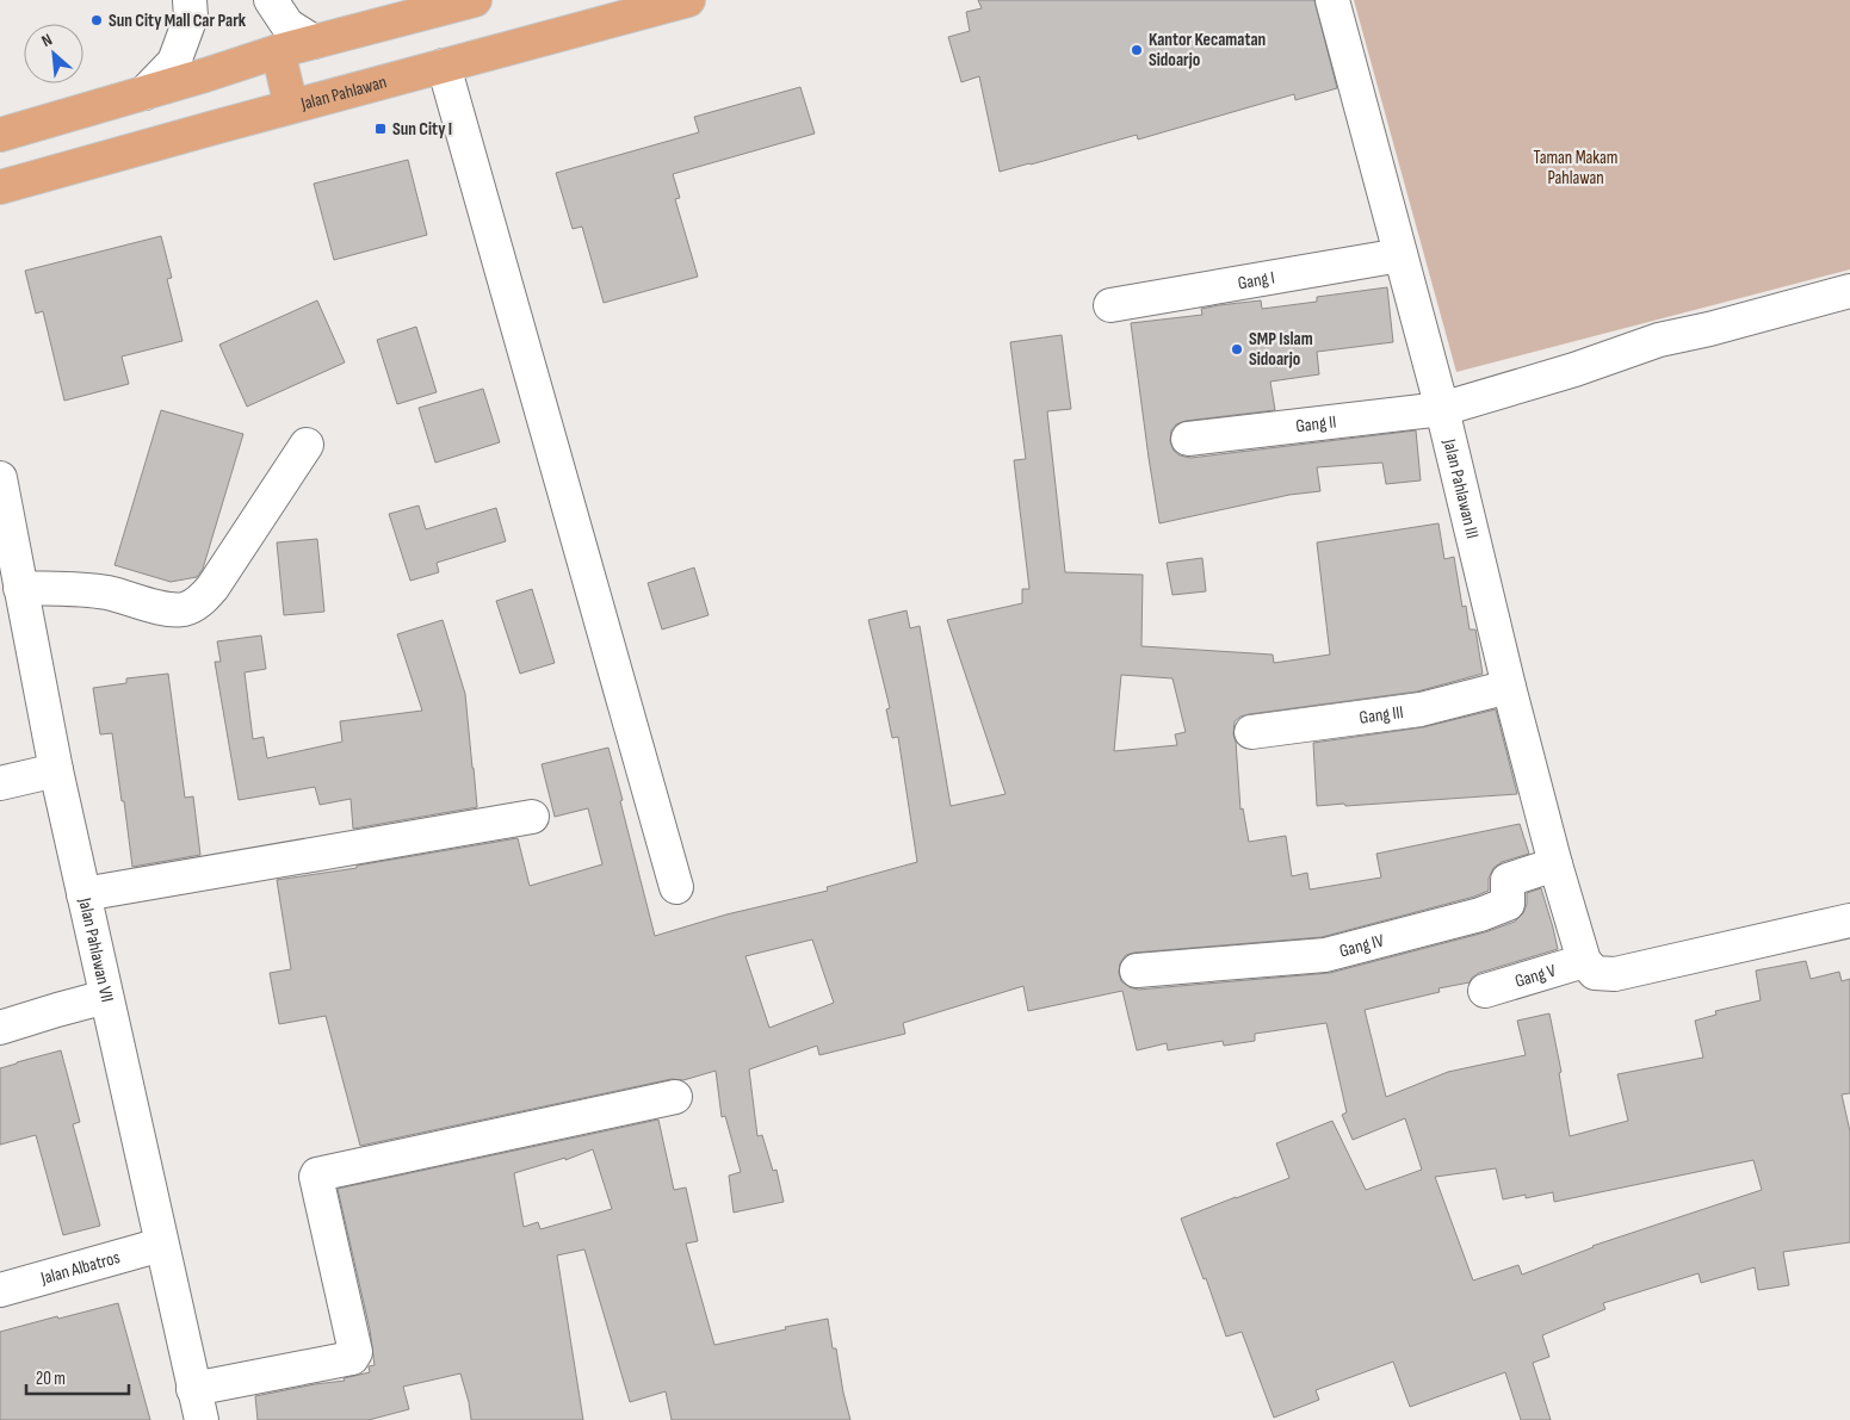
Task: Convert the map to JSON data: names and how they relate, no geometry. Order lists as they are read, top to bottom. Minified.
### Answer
{"streets":{"main road":["Jalan Pahlawan"],"street":["Gang I","Gang II","Jalan Pahlawan III","Gang III","Gang IV","Jalan Pahlawan VII","Gang V","Jalan Albatros"]},"crossings":[["Gang I","Jalan Pahlawan III"],["Gang II","Jalan Pahlawan III"],["Jalan Pahlawan III","Gang III"],["Jalan Pahlawan III","Gang IV"],["Jalan Pahlawan III","Gang V"],["Jalan Pahlawan VII","Jalan Albatros"]],"parks":["Taman Makam Pahlawan"],"places":{"other":["Sun City Mall Car Park","Kantor Kecamatan Sidoarjo","SMP Islam Sidoarjo"],"transit":["Sun City I"]},"scale_bar":"20 m","north":"top left"}
